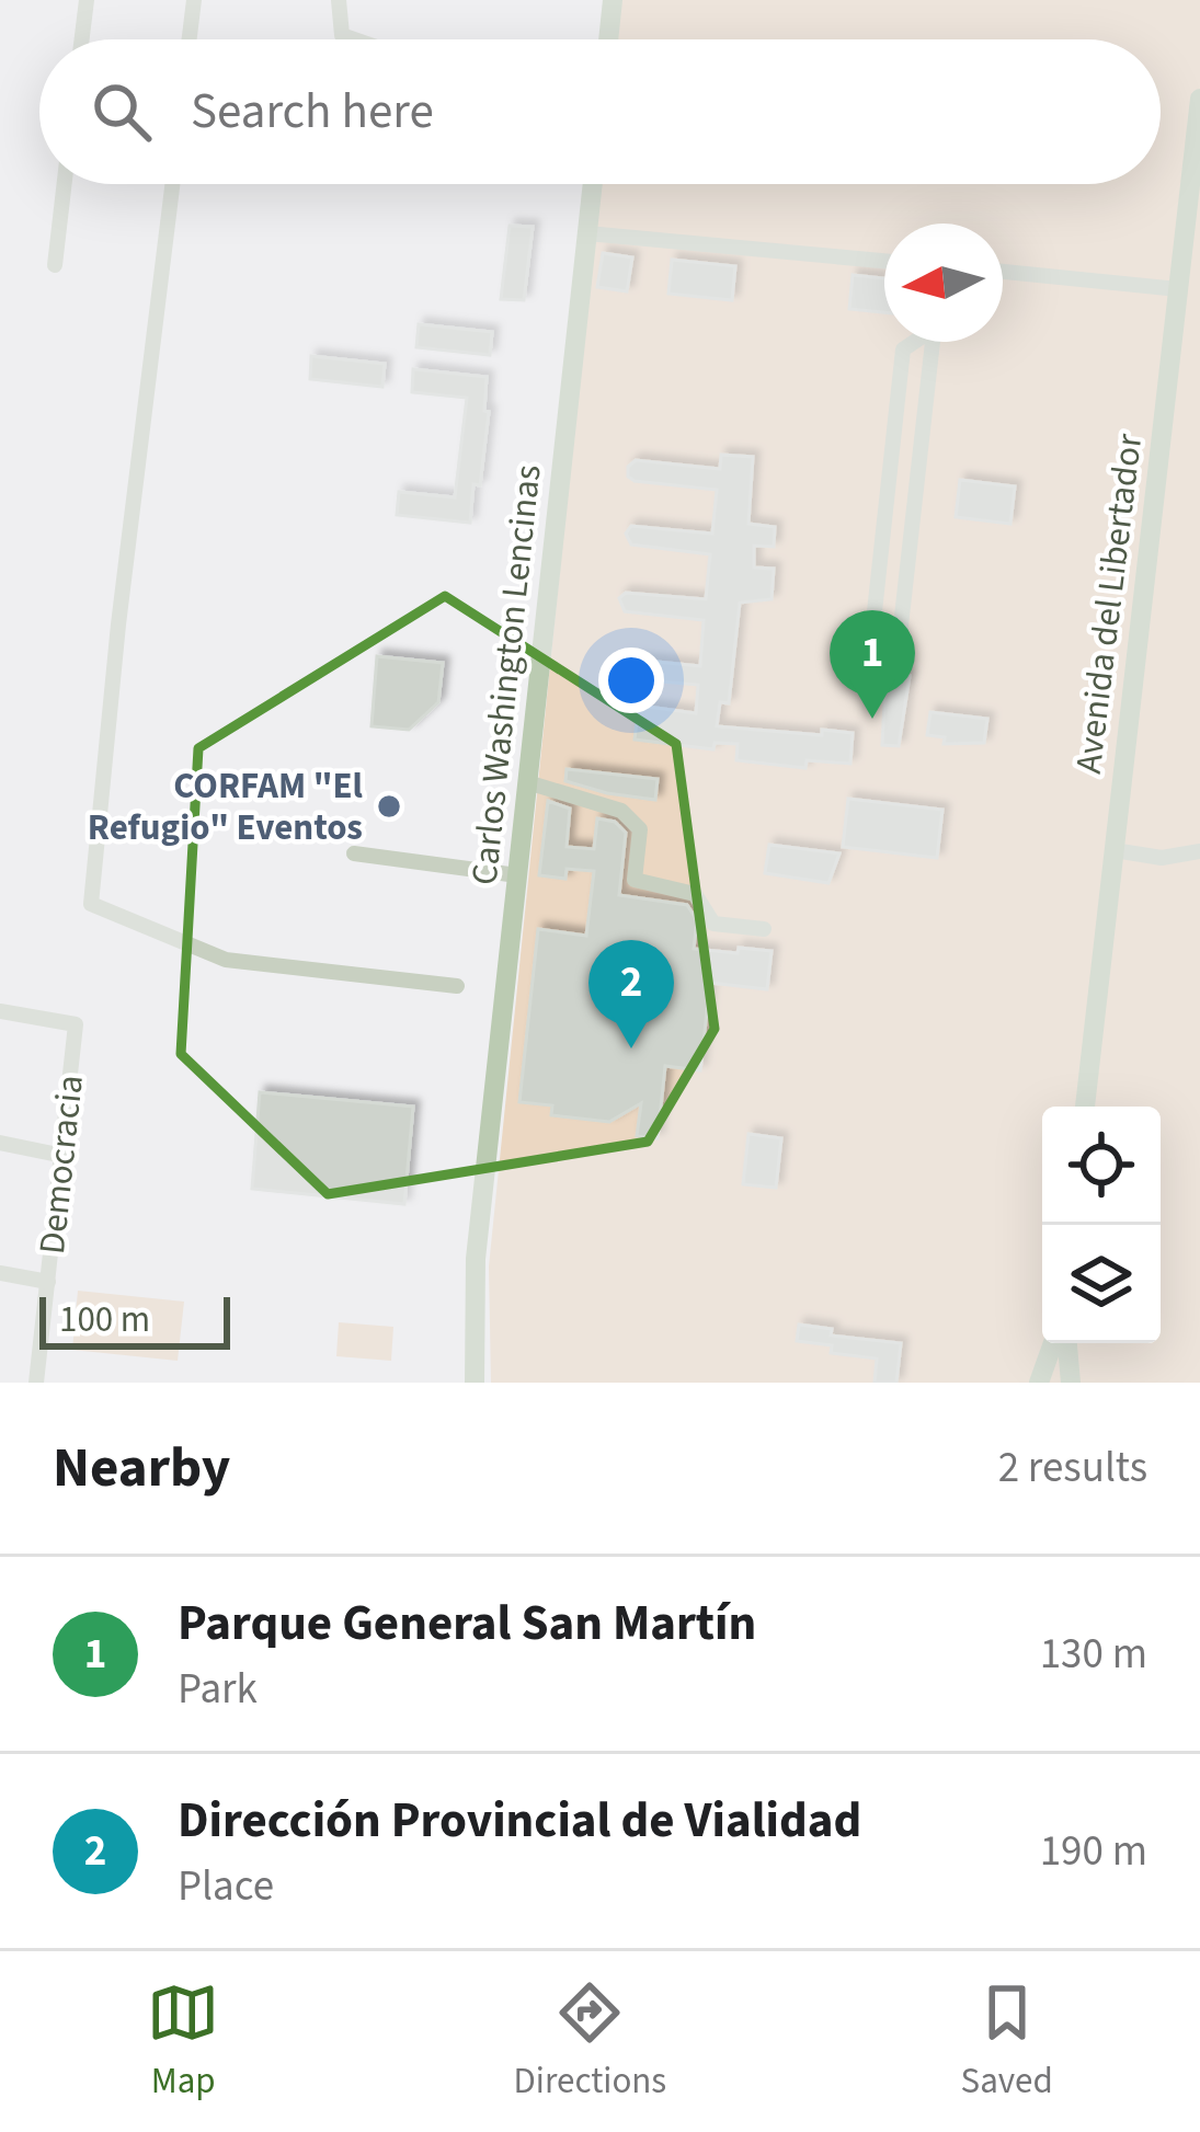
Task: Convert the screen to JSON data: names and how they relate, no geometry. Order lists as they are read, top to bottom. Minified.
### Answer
{"streets":{"main road":["Avenida del Libertador","Carlos Washington Lencinas"],"street":["Democracia"]},"places":["CORFAM \"El Refugio\" Eventos"],"scale_bar":"100 m","north":"left","page":{"search":"Search here","pins":["1","2"],"scale":"100 m","heading":["Nearby","2 results"],"list":[{"mark":"1","name":"Parque General San Martín","note":"Park","value":"130 m"},{"mark":"2","name":"Dirección Provincial de Vialidad","note":"Place","value":"190 m"}],"nav":["Map","Directions","Saved"]}}
